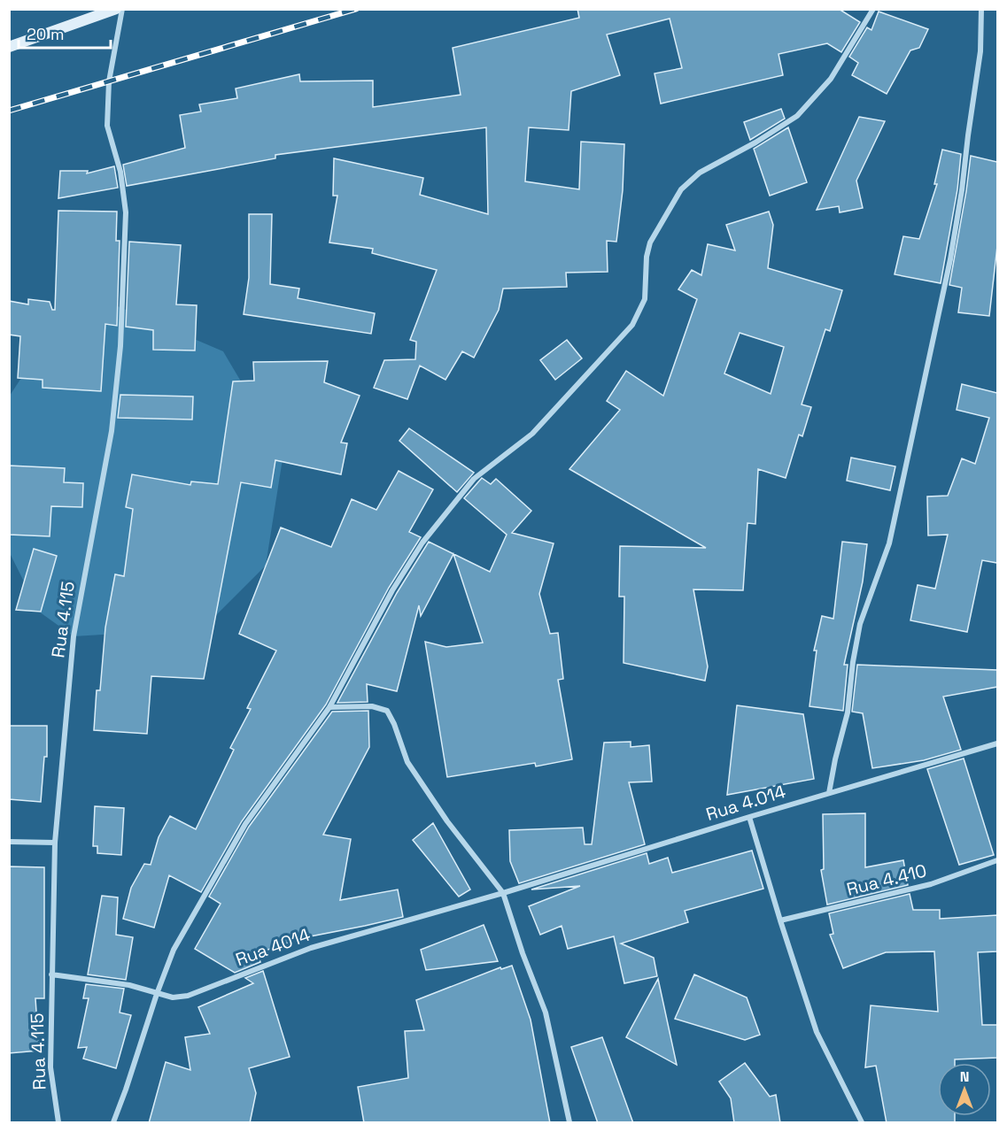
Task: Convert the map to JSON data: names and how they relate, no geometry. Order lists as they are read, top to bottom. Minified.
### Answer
{"streets":{"street":["Rua 4.115","Rua 4.014","Rua 4.410","Rua 4014"]},"crossings":[["Rua 4.115","Rua 4014"],["Rua 4.014","Rua 4014"]],"scale_bar":"20 m","north":"top"}
